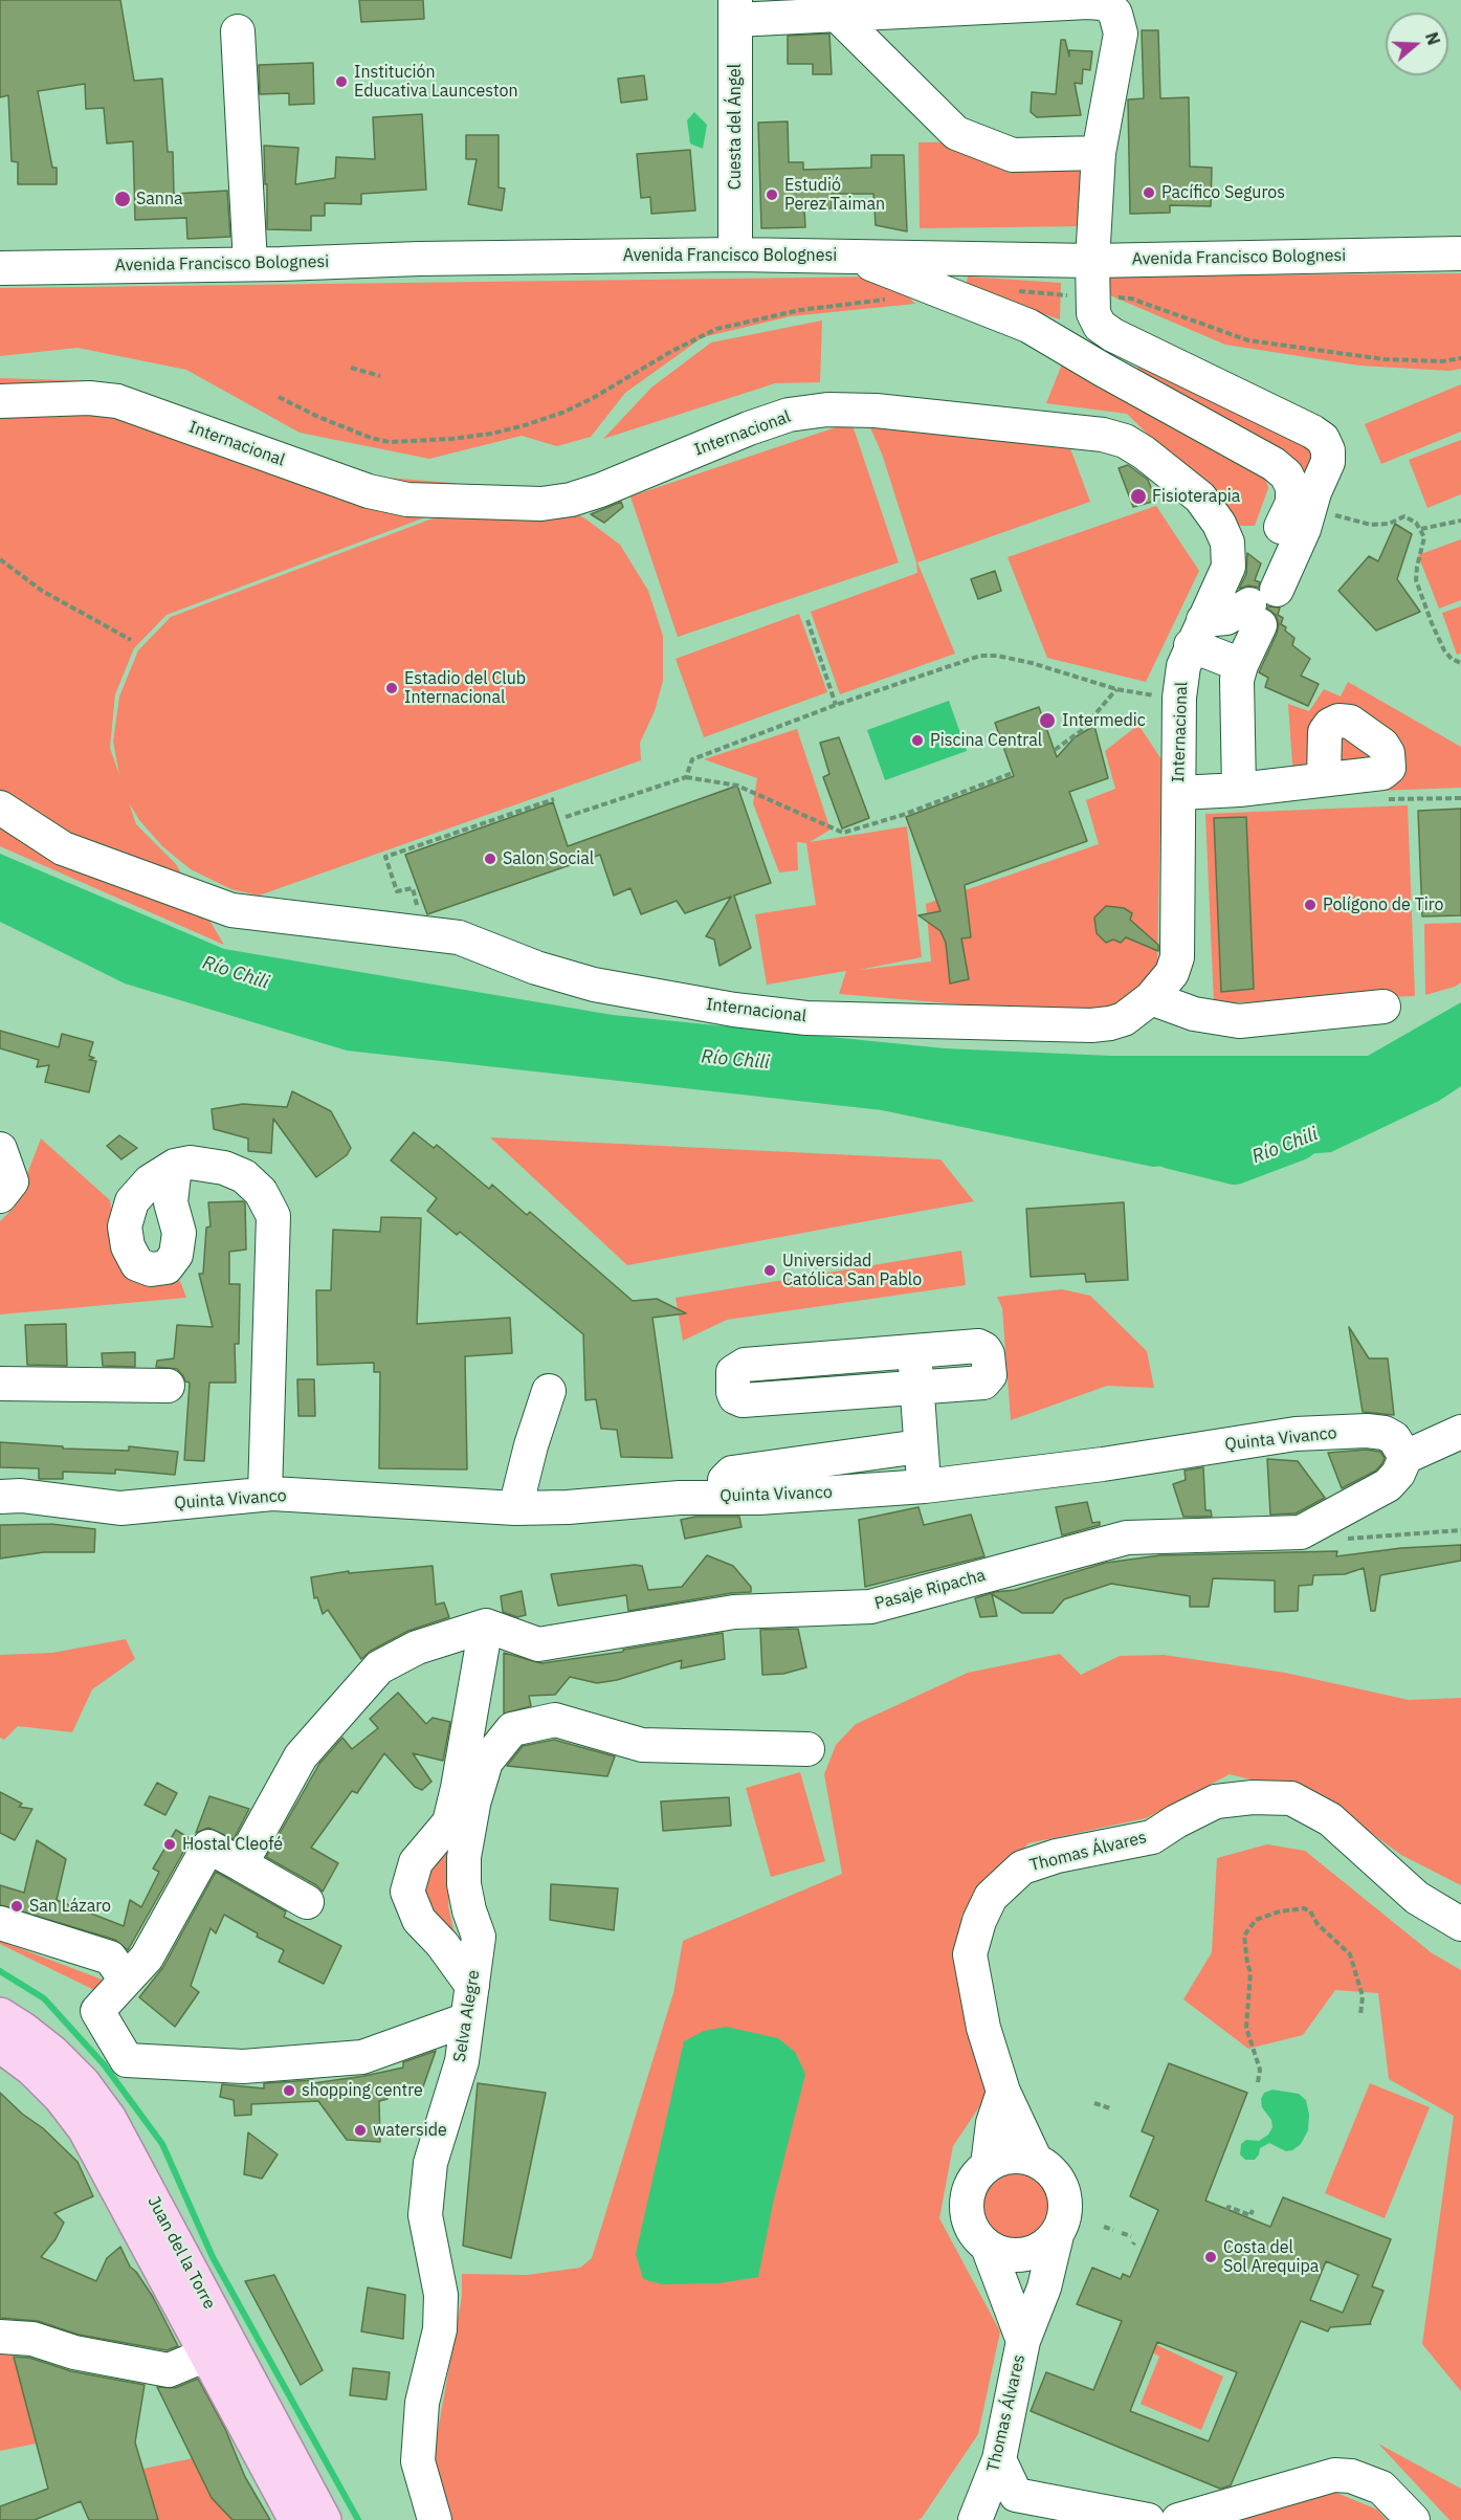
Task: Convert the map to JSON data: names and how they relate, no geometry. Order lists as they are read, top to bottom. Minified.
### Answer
{"streets":{"main road":["Juan del la Torre"],"street":["Cuesta del Ángel","Avenida Francisco Bolognesi","Internacional","Quinta Vivanco","Pasaje Ripacha","Thomas Álvares","Selva Alegre"]},"crossings":[["Cuesta del Ángel","Avenida Francisco Bolognesi"],["Quinta Vivanco","Pasaje Ripacha"],["Pasaje Ripacha","Selva Alegre"]],"water":["Río Chili"],"places":["Institución Educativa Launceston","Pacífico Seguros","Estudió Perez Taiman","Sanna","Fisioterapia","Estadio del Club Internacional","Intermedic","Piscina Central","Salon Social","Polígono de Tiro","Universidad Católica San Pablo","Hostal Cleofé","San Lázaro","shopping centre","waterside","Costa del Sol Arequipa"],"north":"right"}
